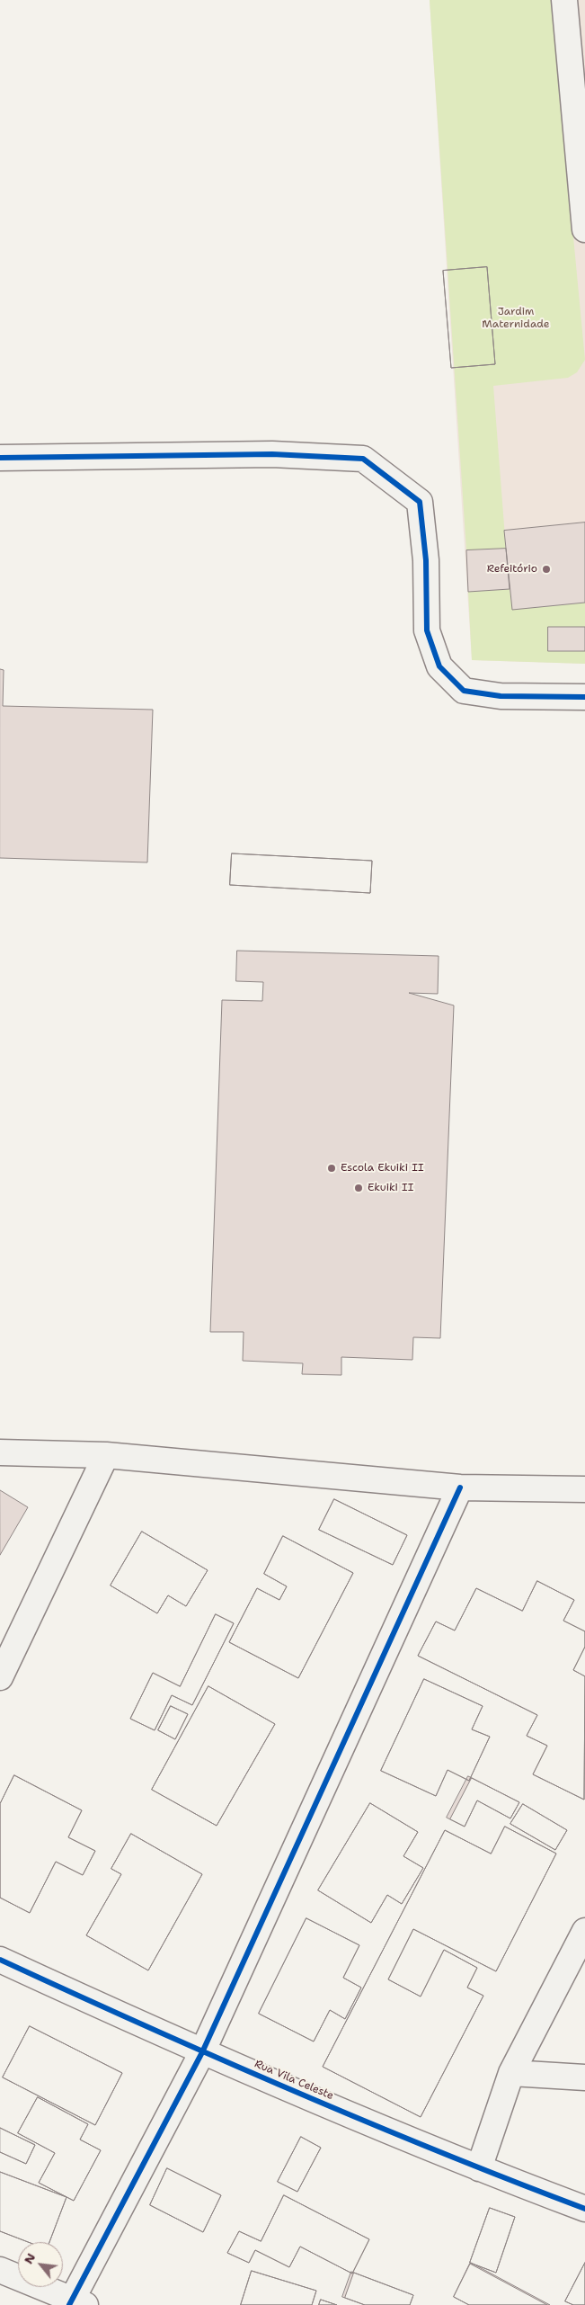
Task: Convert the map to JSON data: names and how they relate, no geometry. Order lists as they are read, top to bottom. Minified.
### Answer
{"streets":{"street":["Rua Vila Celeste"]},"parks":["Jardim Maternidade"],"places":["Refeitório","Escola Ekuiki II","Ekuiki II"],"north":"top left"}
